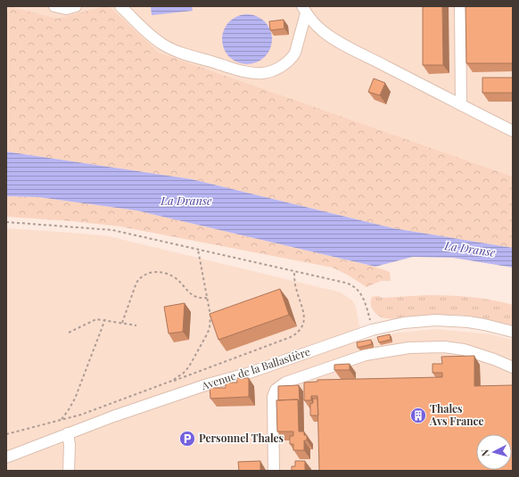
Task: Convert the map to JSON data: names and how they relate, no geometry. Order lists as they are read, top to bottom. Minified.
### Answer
{"streets":{"street":["Avenue de la Ballastière"]},"water":["La Dranse"],"places":{"building":["Thales Avs France"],"parking":["Personnel Thales"]},"north":"left"}
